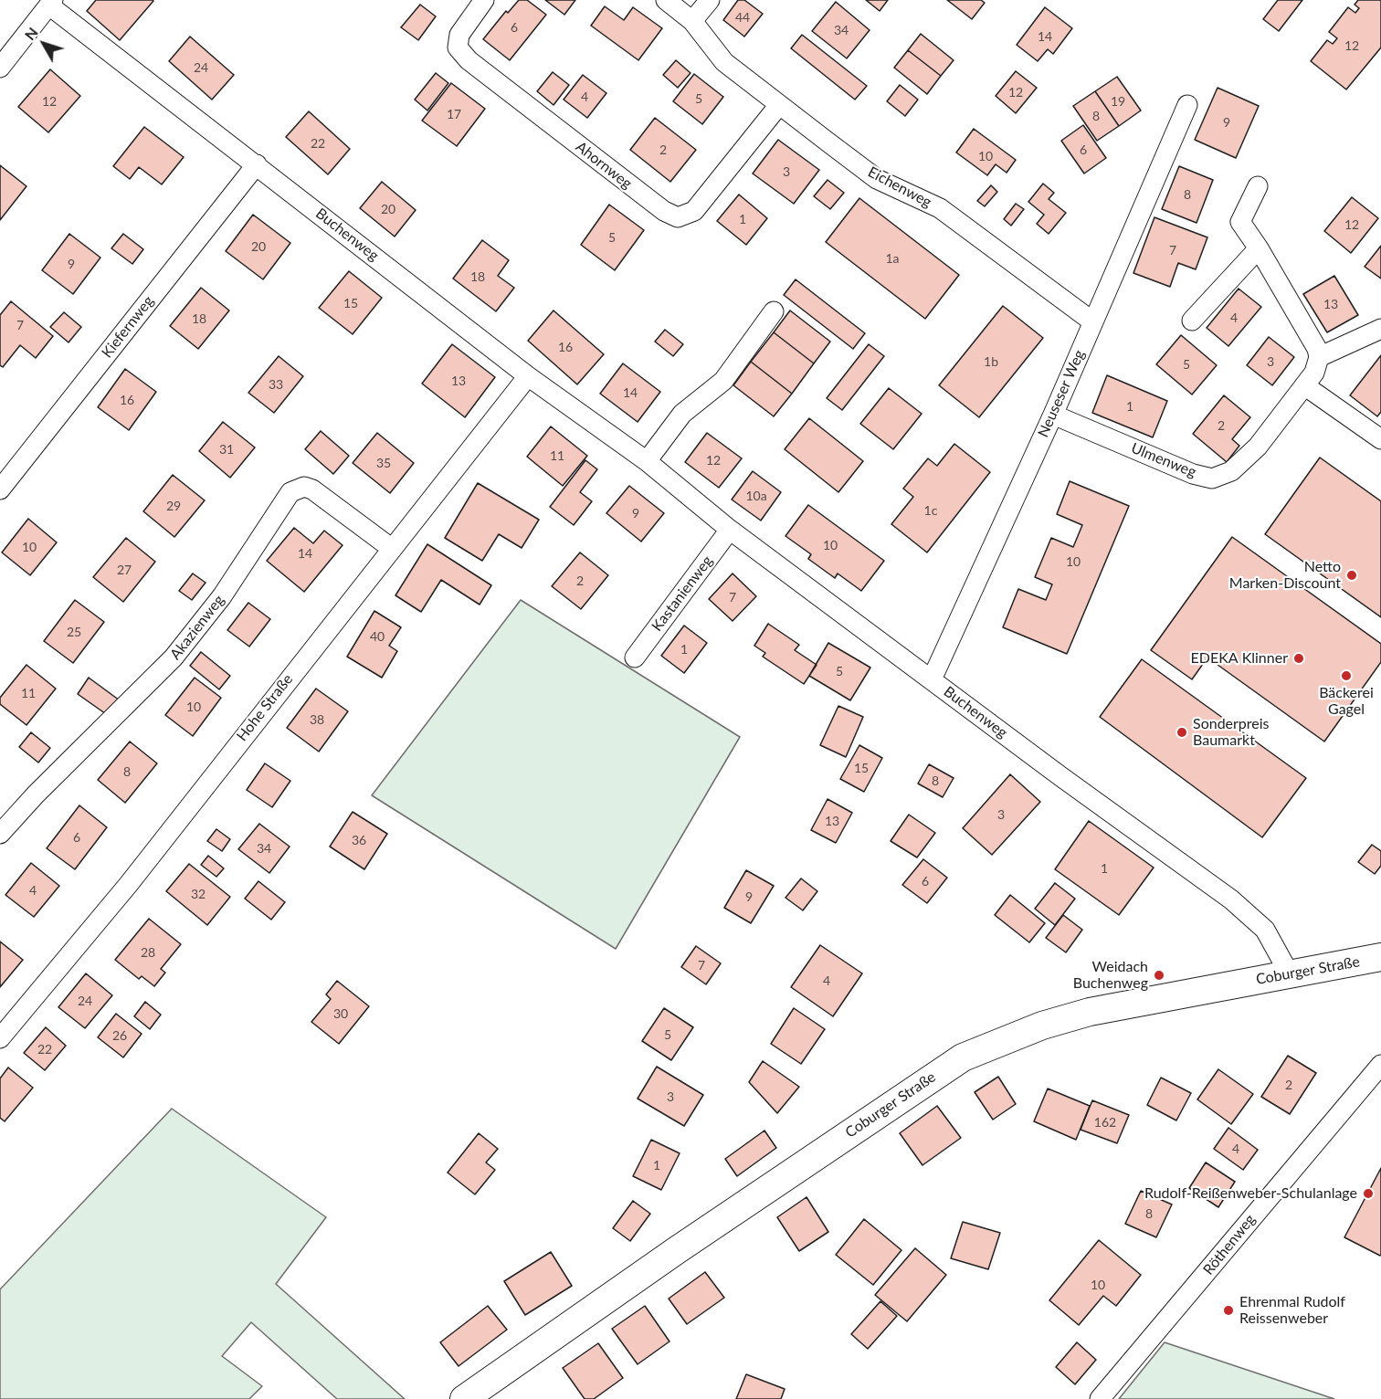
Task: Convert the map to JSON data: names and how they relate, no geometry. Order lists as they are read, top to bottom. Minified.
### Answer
{"streets":{"main road":["Coburger Straße"],"street":["Ahornweg","Eichenweg","Buchenweg","Kiefernweg","Neuseser Weg","Ulmenweg","Kastanienweg","Akazienweg","Hohe Straße","Röthenweg"]},"crossings":[["Ahornweg","Eichenweg"],["Eichenweg","Neuseser Weg"],["Buchenweg","Kiefernweg"],["Buchenweg","Neuseser Weg"],["Buchenweg","Kastanienweg"],["Buchenweg","Hohe Straße"],["Buchenweg","Coburger Straße"],["Neuseser Weg","Ulmenweg"],["Akazienweg","Hohe Straße"]],"places":["Netto Marken-Discount","EDEKA Klinner","Bäckerei Gagel","Sonderpreis Baumarkt","Weidach Buchenweg","Rudolf-Reißenweber-Schulanlage","Ehrenmal Rudolf Reissenweber"],"house_numbers":["44","6","34","14","12","24","12","4","5","12","19","17","8","9","22","2","6","10","3","8","20","1","12","5","20","7","1a","9","18","15","13","4","18","7","16","1b","3","5","13","33","14","16","1","2","31","11","12","35","10a","29","1c","9","10","10","14","10","27","2","7","25","40","1","5","11","10","38","15","8","8","3","13","6","36","34","1","6","4","32","9","28","7","4","24","30","5","26","22","2","3","162","4","1","8","10"],"north":"top left"}
